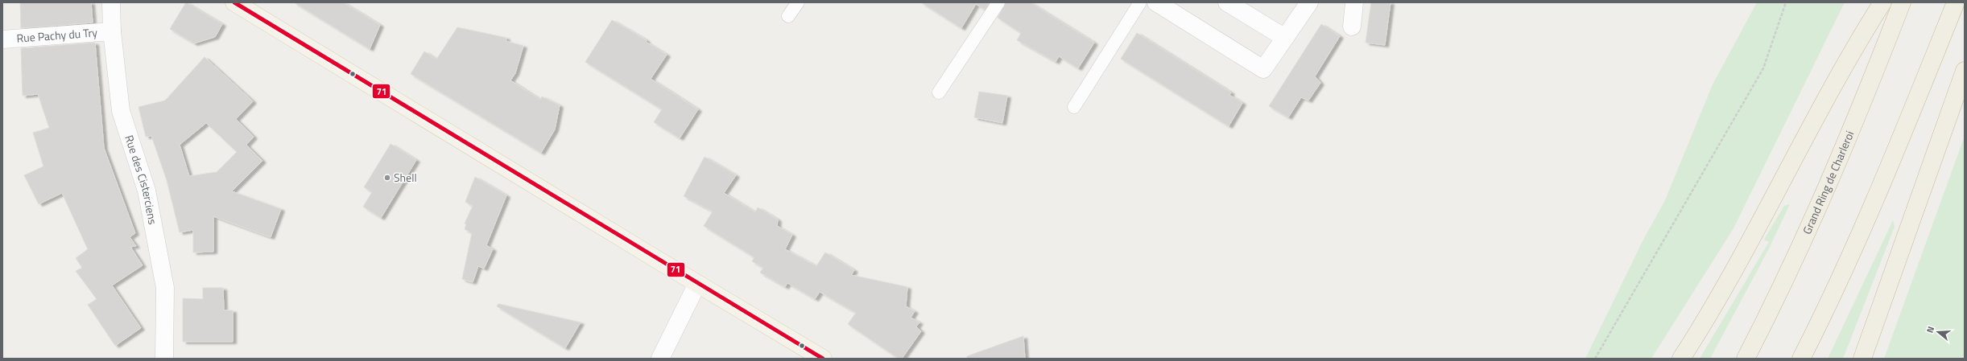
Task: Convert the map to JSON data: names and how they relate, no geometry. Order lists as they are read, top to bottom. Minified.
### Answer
{"streets":{"highway":["Grand Ring de Charleroi"],"street":["Rue Pachy du Try","Rue des Cisterciens"]},"crossings":[["Rue Pachy du Try","Rue des Cisterciens"]],"places":["Shell"],"lines":["transit line 71"],"north":"left"}
